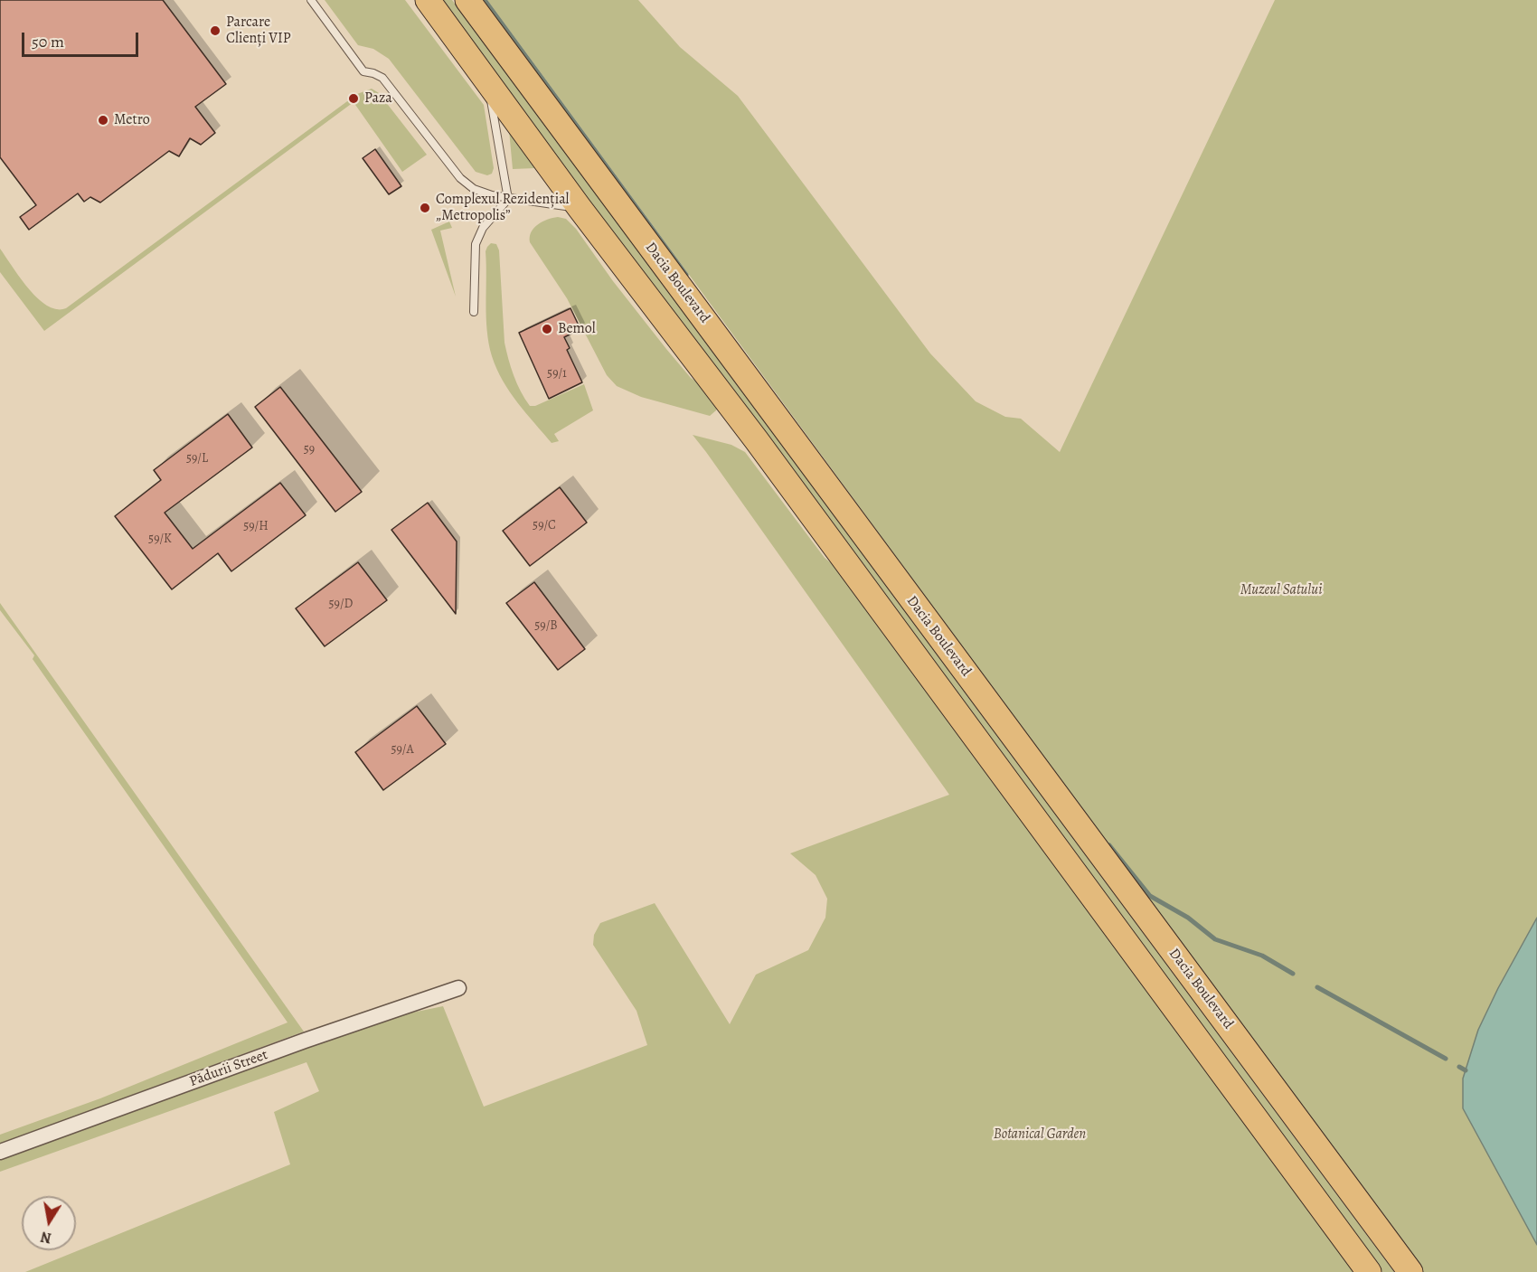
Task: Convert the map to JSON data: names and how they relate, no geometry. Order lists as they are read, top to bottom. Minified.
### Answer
{"streets":{"main road":["Dacia Boulevard"],"street":["Pădurii Street"]},"parks":["Muzeul Satului","Botanical Garden"],"places":["Parcare Clienți VIP","Paza","Metro","Complexul Rezidențial „Metropolis”","Bemol"],"house_numbers":["59/1","59","59/L","59/C","59/H","59/K","59/D","59/B","59/A"],"scale_bar":"50 m","north":"bottom"}
